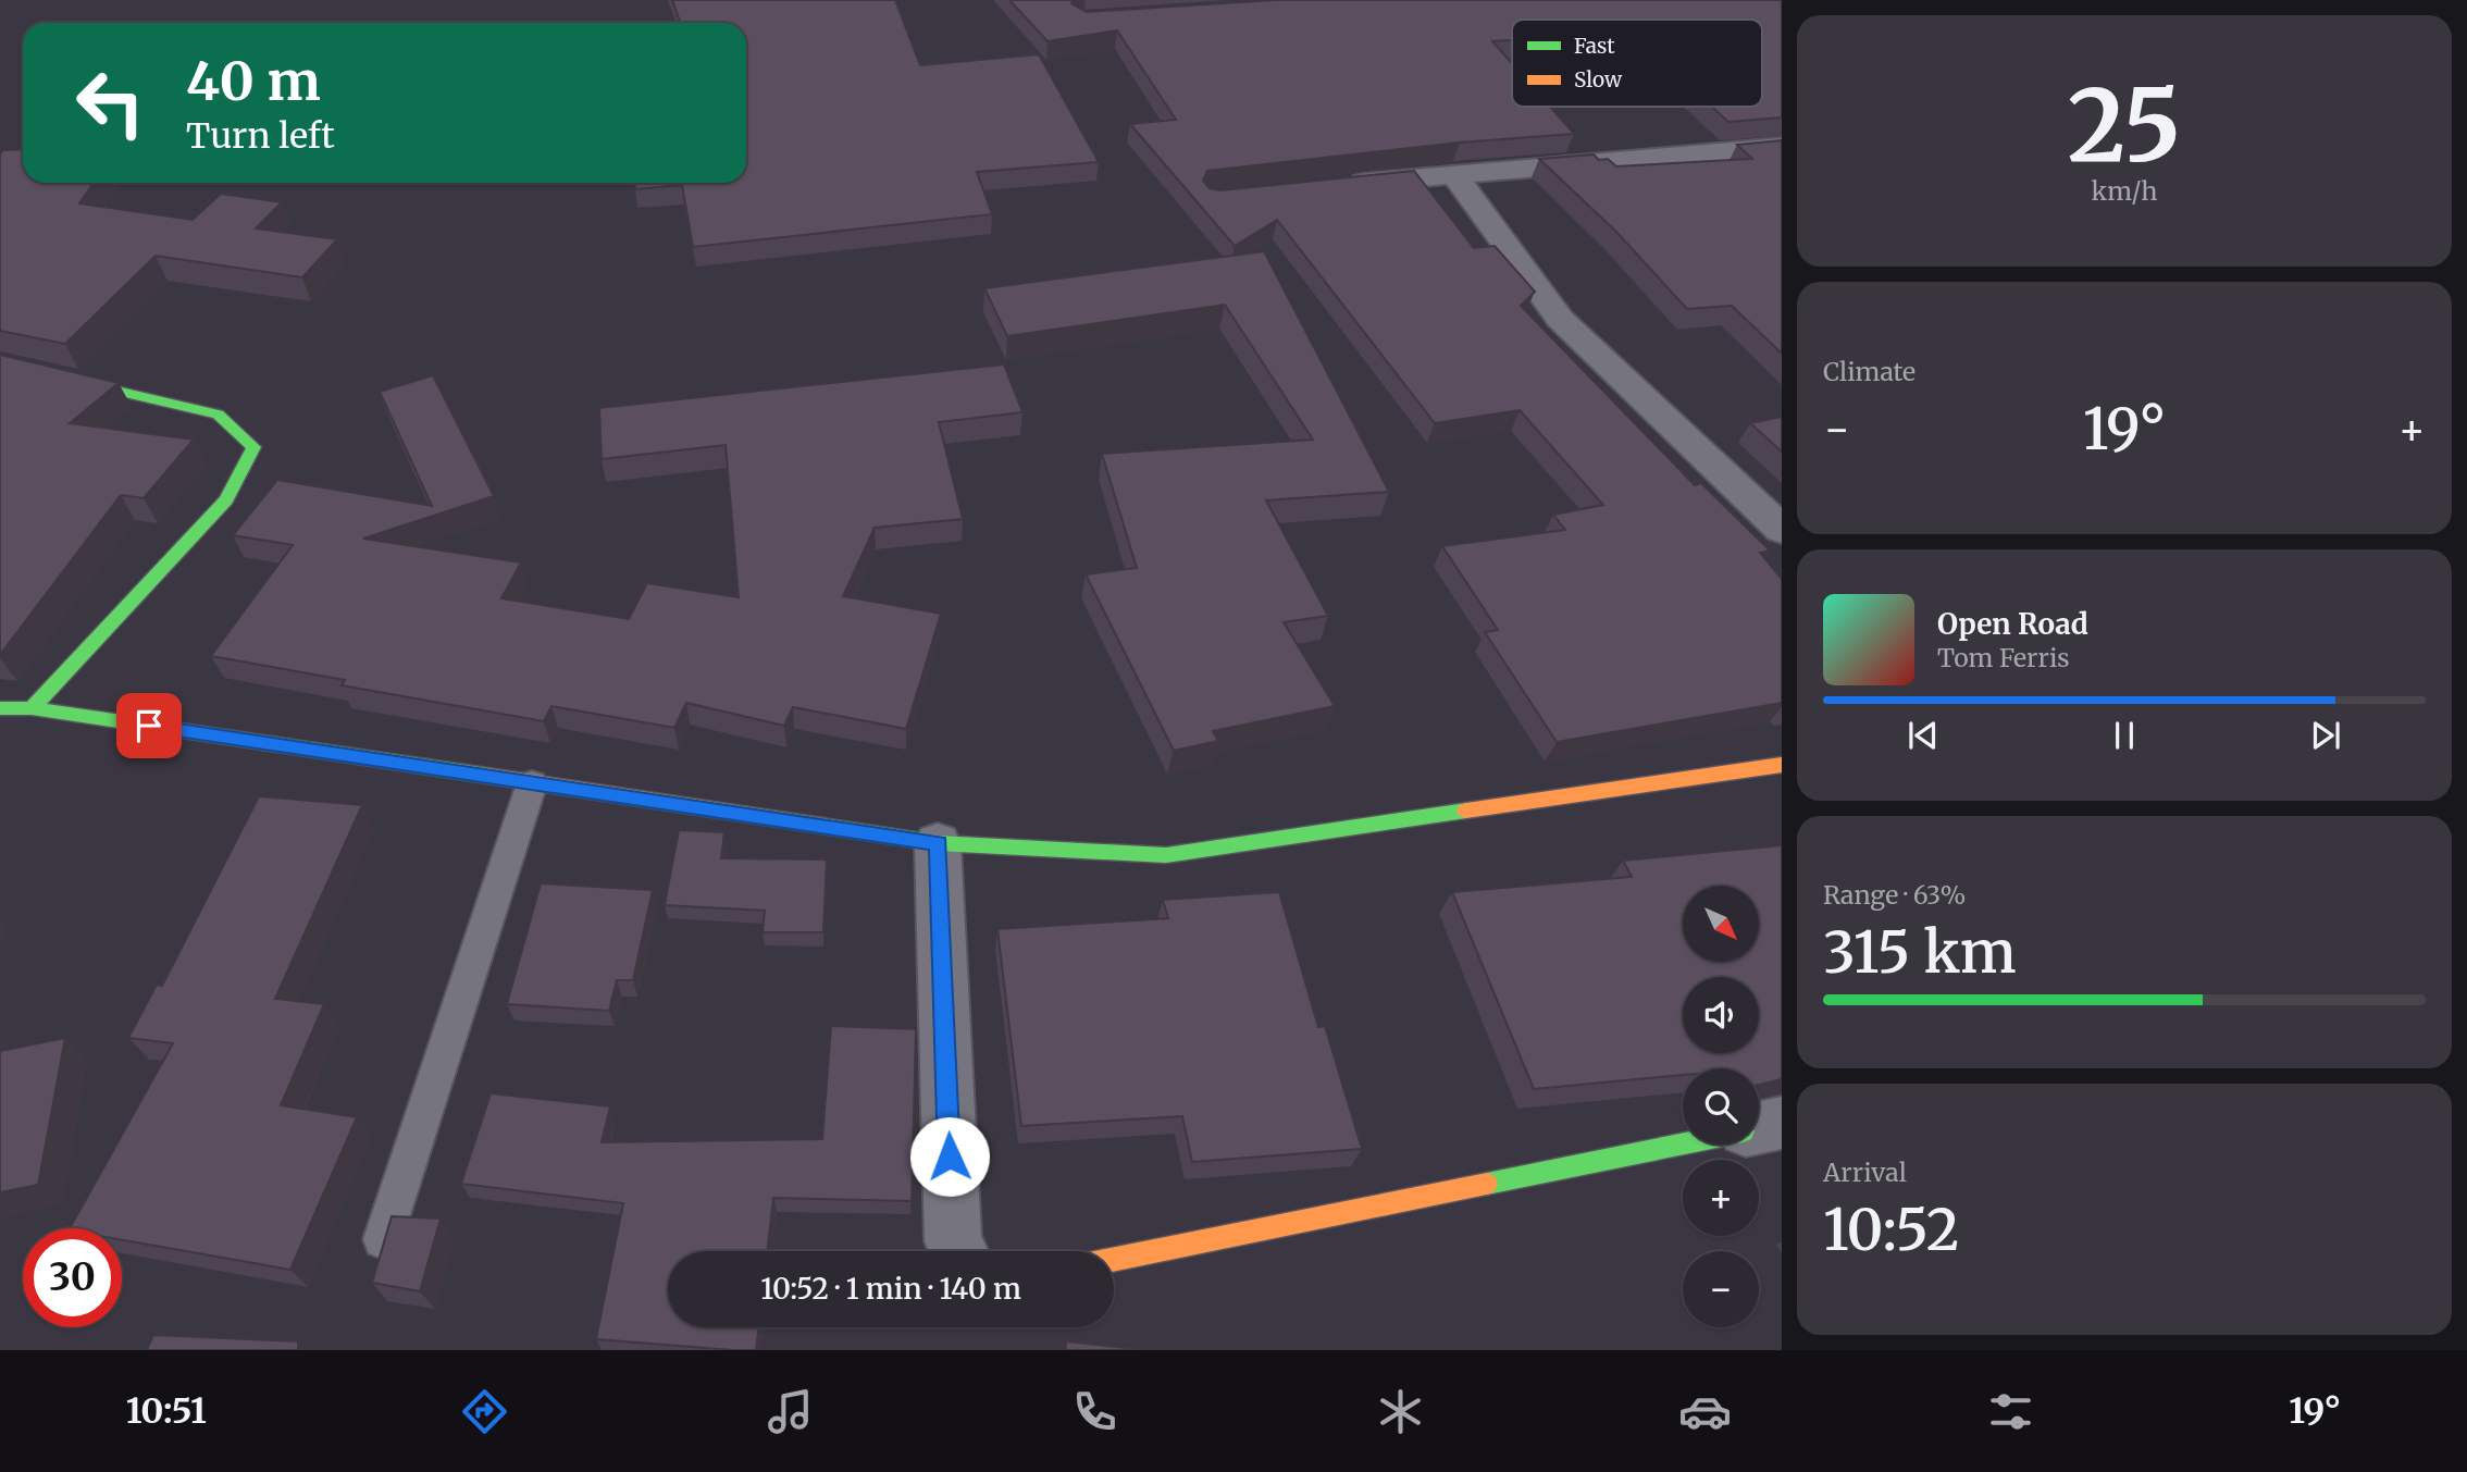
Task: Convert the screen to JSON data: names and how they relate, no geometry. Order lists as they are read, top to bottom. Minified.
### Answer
{"legend":["Fast","Slow"],"north":"bottom right","page":{"tile":[["25","km/h"],"Climate",["Range · 63%","315 km"],["Arrival","10:52"]],"turn":["40 m","Turn left"],"heat":["−","19°","+"],"song":["Open Road","Tom Ferris"],"map_buttons":["+","−"],"limit":"30","trip":"10:52 · 1 min · 140 m","tabs":["10:51","19°"]}}
